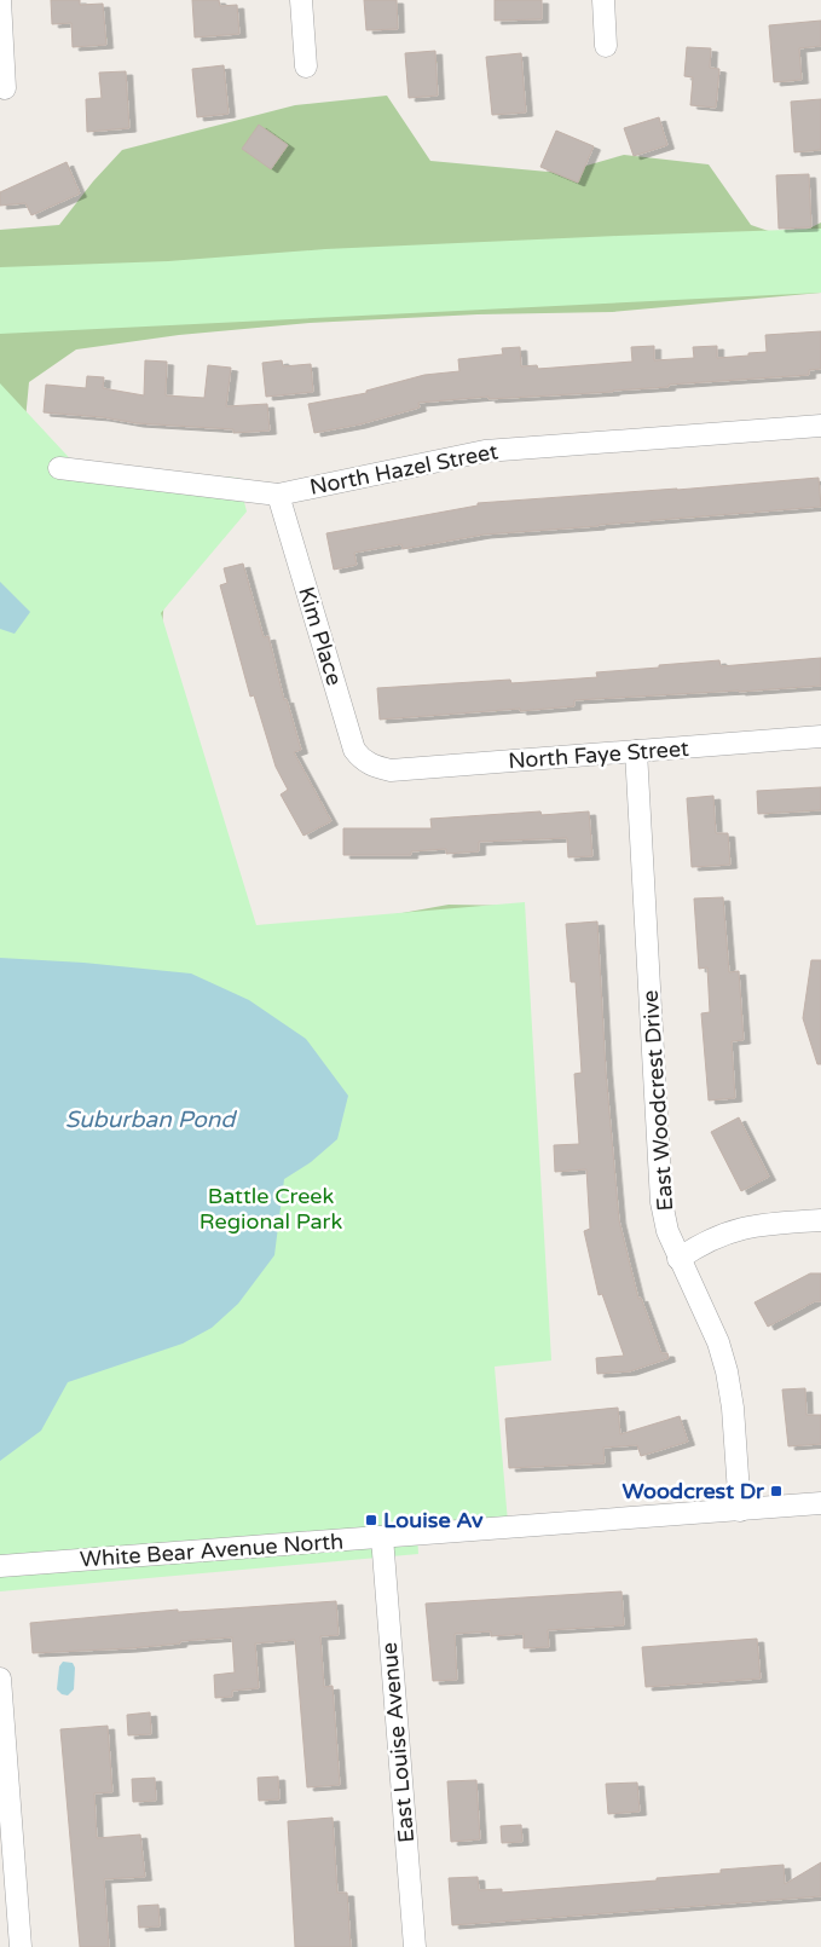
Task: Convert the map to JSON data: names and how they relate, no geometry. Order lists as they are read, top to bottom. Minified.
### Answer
{"streets":{"street":["North Hazel Street","Kim Place","North Faye Street","East Woodcrest Drive","White Bear Avenue North","East Louise Avenue"]},"crossings":[["North Hazel Street","Kim Place"],["Kim Place","North Faye Street"],["North Faye Street","East Woodcrest Drive"],["East Woodcrest Drive","White Bear Avenue North"],["White Bear Avenue North","East Louise Avenue"]],"water":["Suburban Pond"],"parks":["Battle Creek Regional Park"],"places":{"transit":["Woodcrest Dr","Louise Av"]}}
